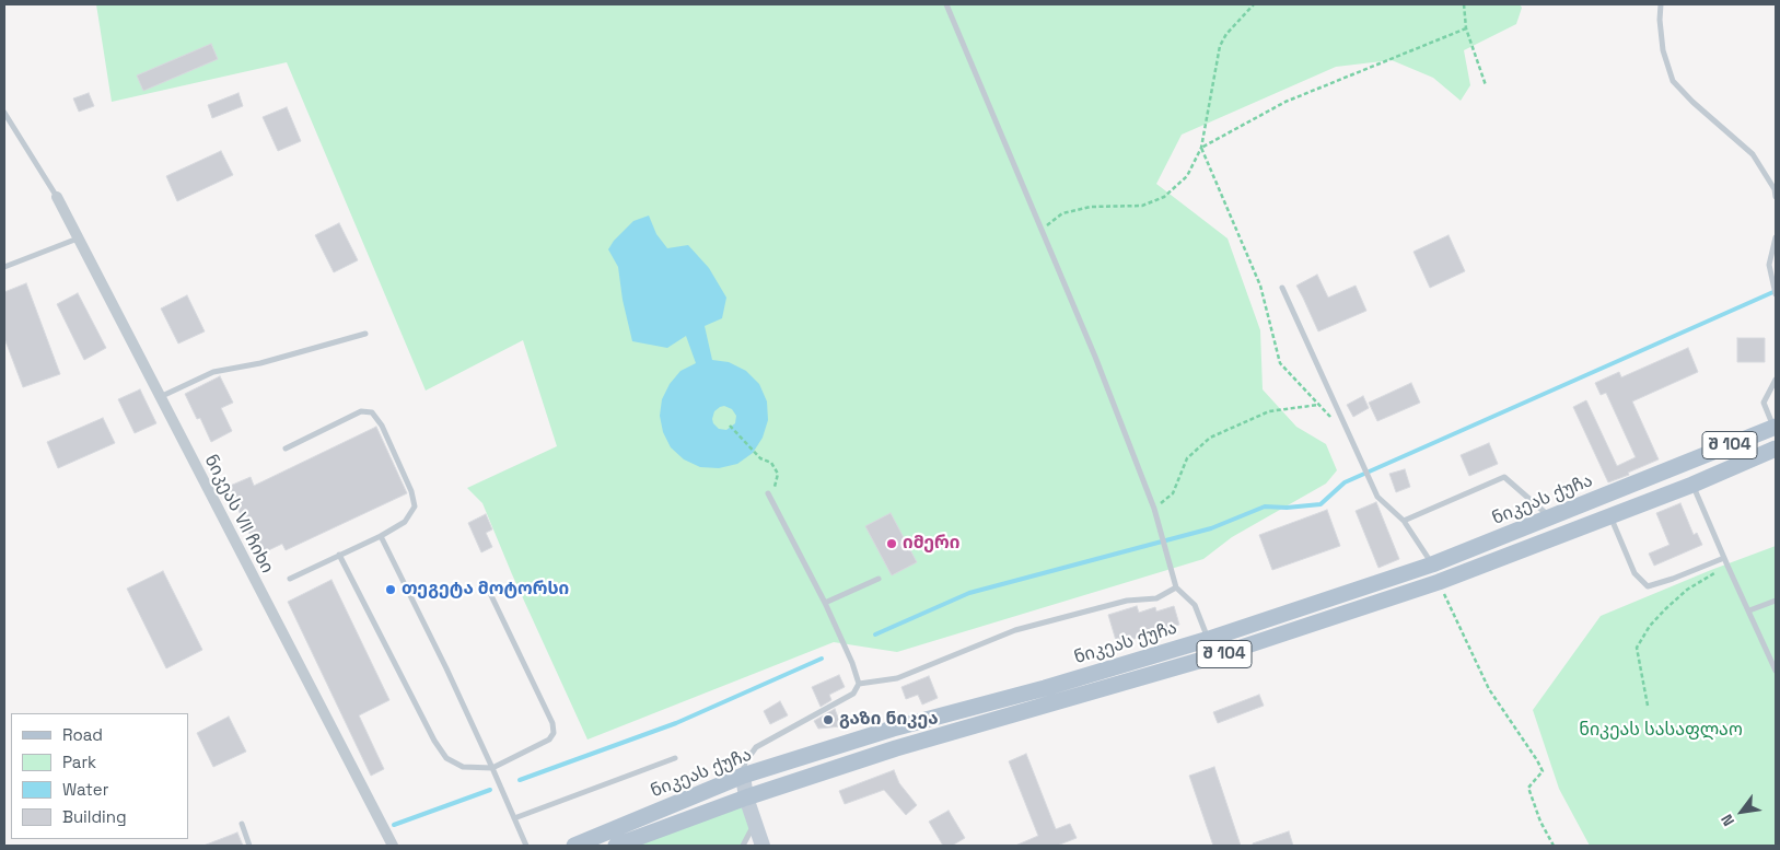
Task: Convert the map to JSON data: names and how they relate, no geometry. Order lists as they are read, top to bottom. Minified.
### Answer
{"streets":{"main road":["შ 104","ნიკეას ქუჩა"],"street":["ნიკეას VII ჩიხი"]},"crossings":[["შ 104","ნიკეას ქუჩა"]],"parks":["ნიკეას სასაფლაო"],"places":["იმერი","თეგეტა მოტორსი","გაზი ნიკეა"],"legend":["Road","Park","Water","Building"],"north":"bottom left"}
